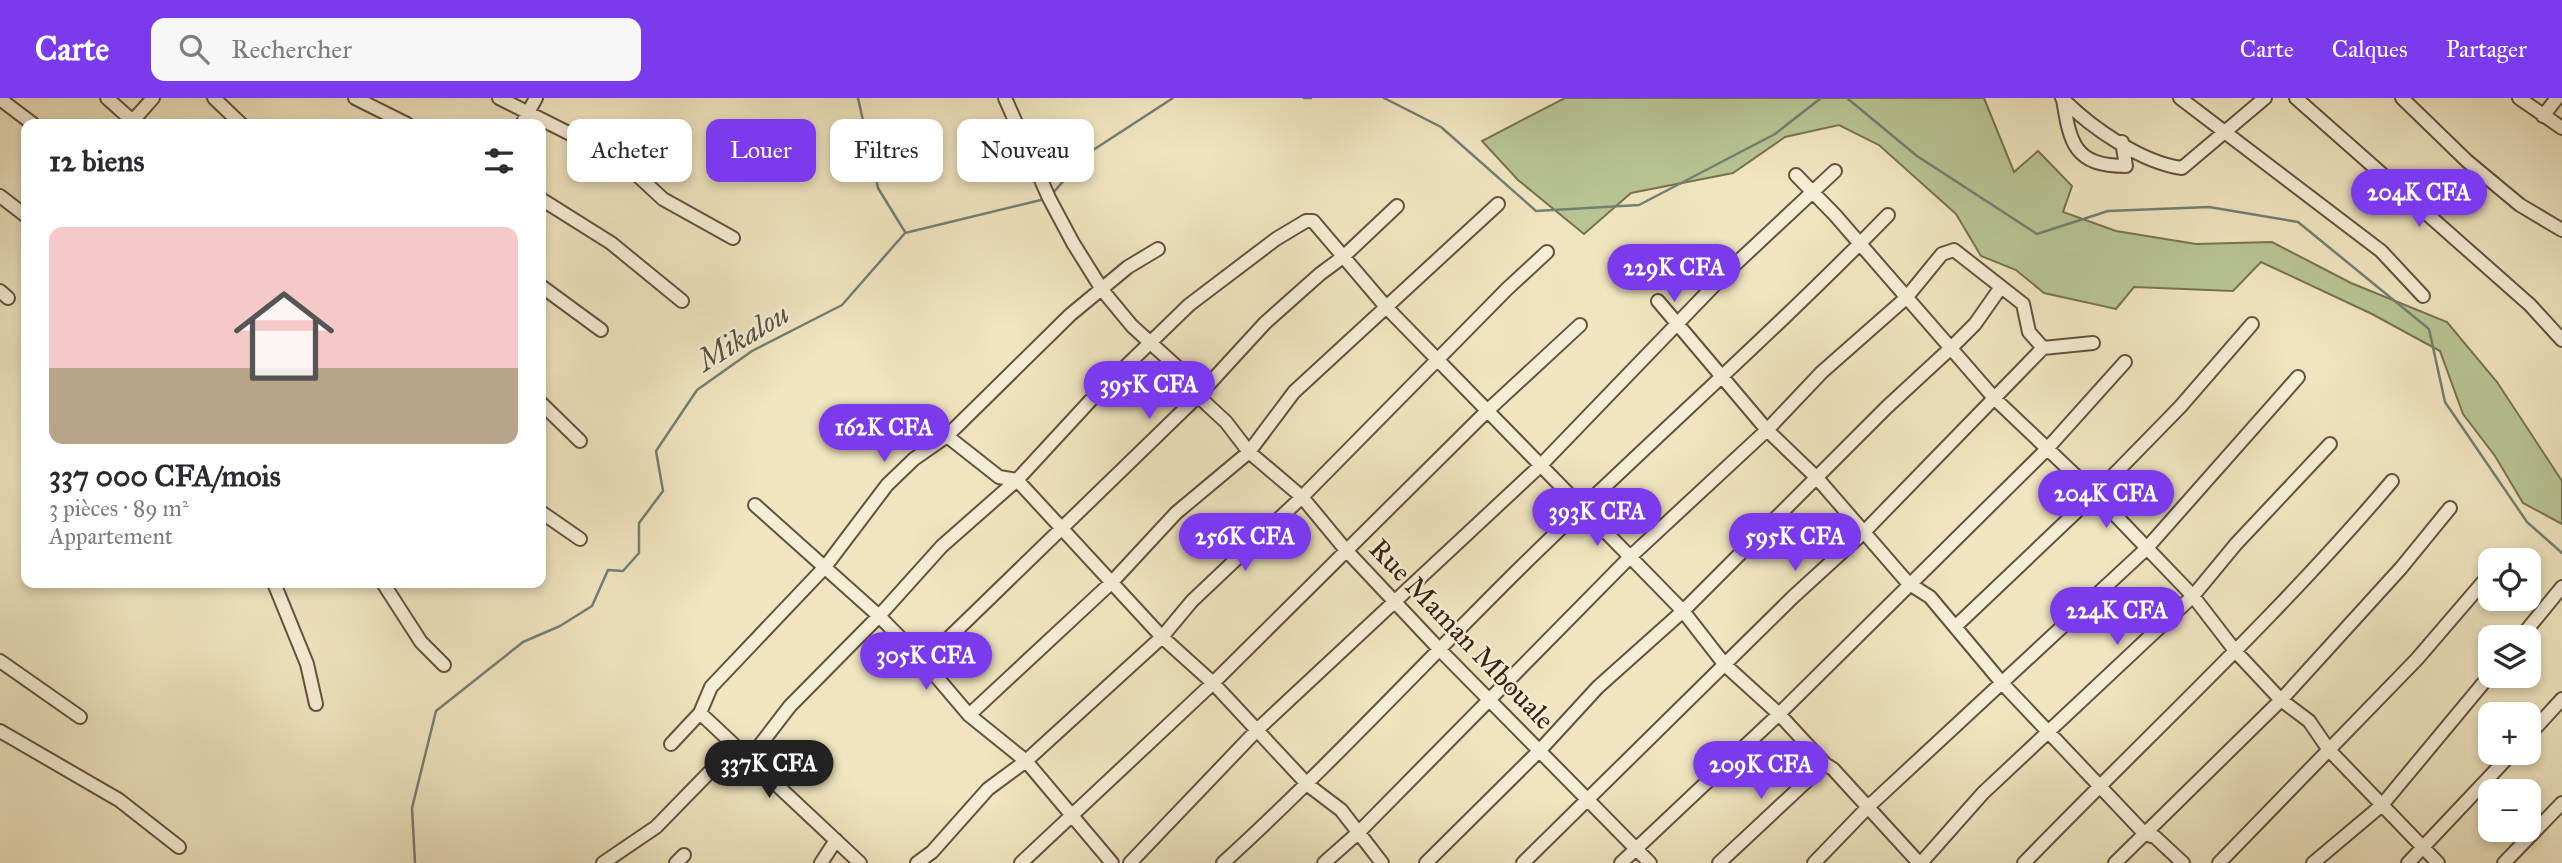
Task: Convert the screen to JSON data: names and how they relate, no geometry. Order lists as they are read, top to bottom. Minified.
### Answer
{"streets":{"street":["Rue Maman Mbouale"]},"water":["Mikalou"],"page":{"header":"Carte","search":"Rechercher","nav":["Carte","Calques","Partager"],"chip":["Acheter","Louer","Filtres","Nouveau"],"heading":"12 biens","price":["204K CFA","229K CFA","395K CFA","162K CFA","204K CFA","393K CFA","256K CFA","595K CFA","224K CFA","305K CFA","337K CFA","209K CFA"],"list":[{"name":"337 000 CFA/mois","note":"3 pièces · 89 m² · Appartement"}],"map_buttons":["+","−"]}}
